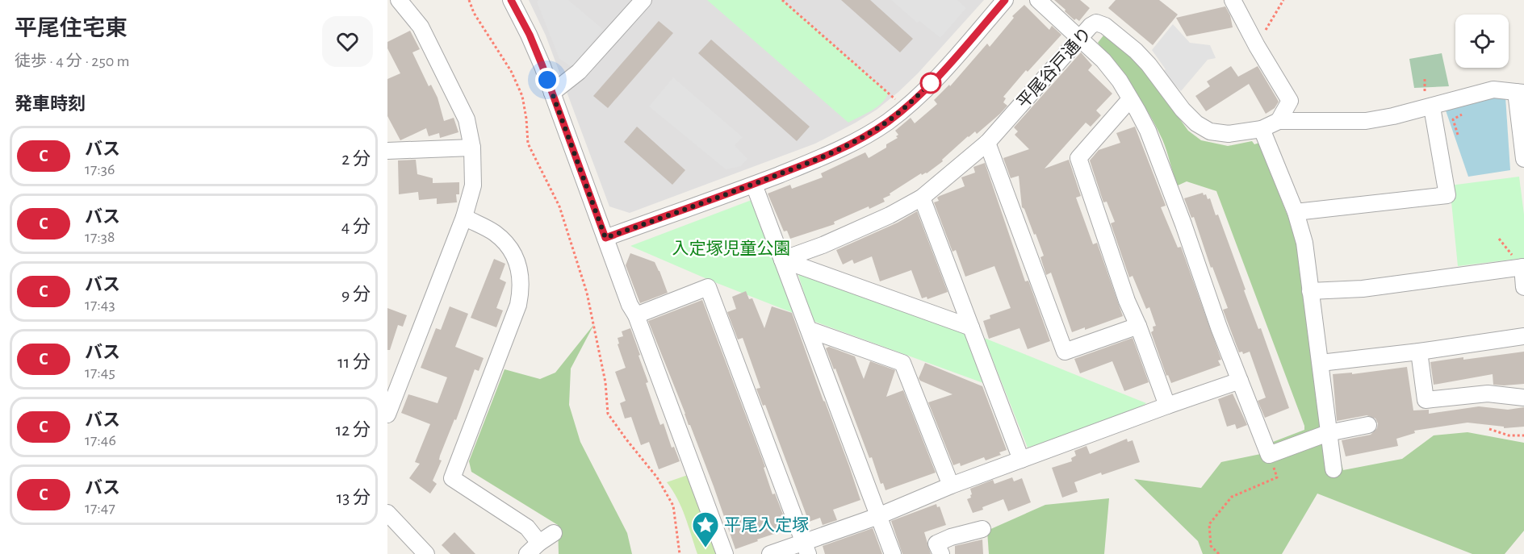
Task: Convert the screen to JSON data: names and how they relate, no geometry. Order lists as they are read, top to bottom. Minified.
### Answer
{"streets":{"street":["平尾谷戸通り"]},"parks":["入定塚児童公園"],"places":{"place":["平尾入定塚"]},"lines":["bus line C"],"page":{"heading":[["平尾住宅東","徒歩 · 4 分 · 250 m"],"発車時刻"],"list":[{"mark":"C","name":"バス","note":"17:36","value":"2 分"},{"mark":"C","name":"バス","note":"17:38","value":"4 分"},{"mark":"C","name":"バス","note":"17:43","value":"9 分"},{"mark":"C","name":"バス","note":"17:45","value":"11 分"},{"mark":"C","name":"バス","note":"17:46","value":"12 分"},{"mark":"C","name":"バス","note":"17:47","value":"13 分"}]}}
